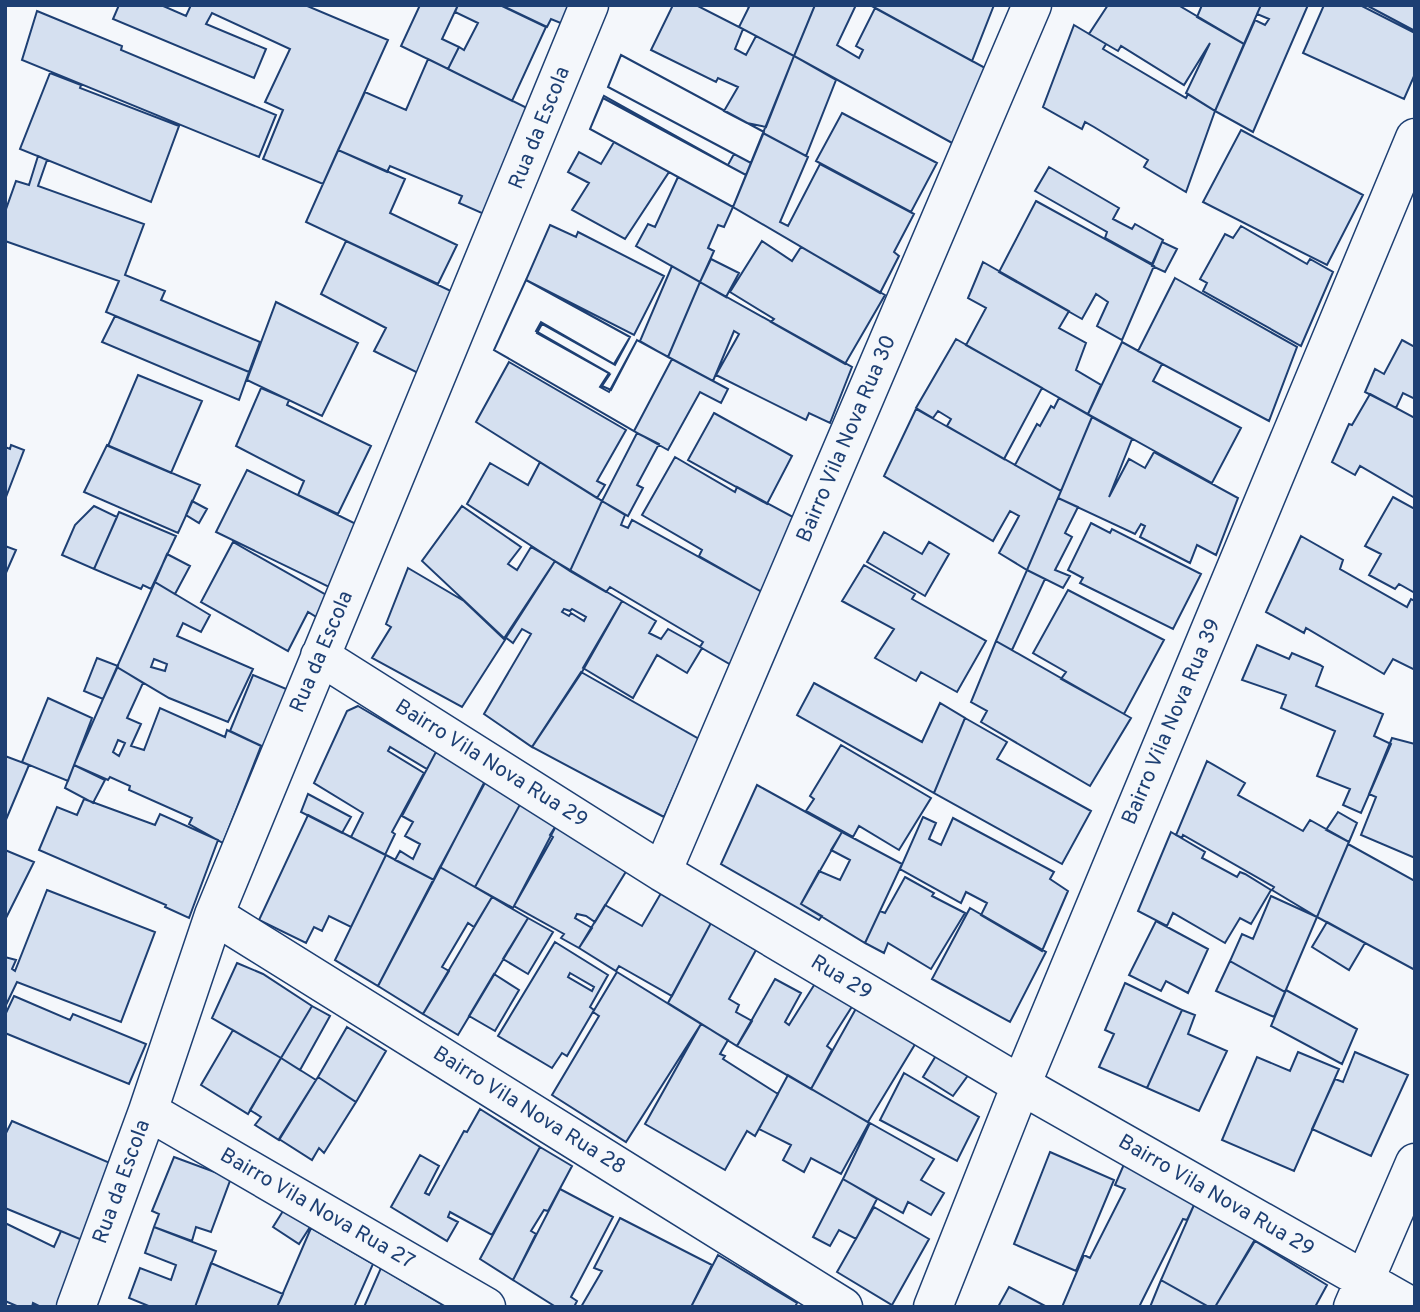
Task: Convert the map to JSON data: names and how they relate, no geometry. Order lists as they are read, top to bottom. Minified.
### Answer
{"streets":{"street":["Rua da Escola","Bairro Vila Nova Rua 30","Bairro Vila Nova Rua 39","Bairro Vila Nova Rua 29","Rua 29","Bairro Vila Nova Rua 28","Bairro Vila Nova Rua 27"]},"crossings":[["Rua da Escola","Bairro Vila Nova Rua 29"],["Rua da Escola","Bairro Vila Nova Rua 28"],["Rua da Escola","Bairro Vila Nova Rua 27"],["Bairro Vila Nova Rua 30","Bairro Vila Nova Rua 29"],["Bairro Vila Nova Rua 30","Rua 29"],["Bairro Vila Nova Rua 39","Bairro Vila Nova Rua 29"],["Bairro Vila Nova Rua 39","Rua 29"],["Bairro Vila Nova Rua 29","Rua 29"]]}
